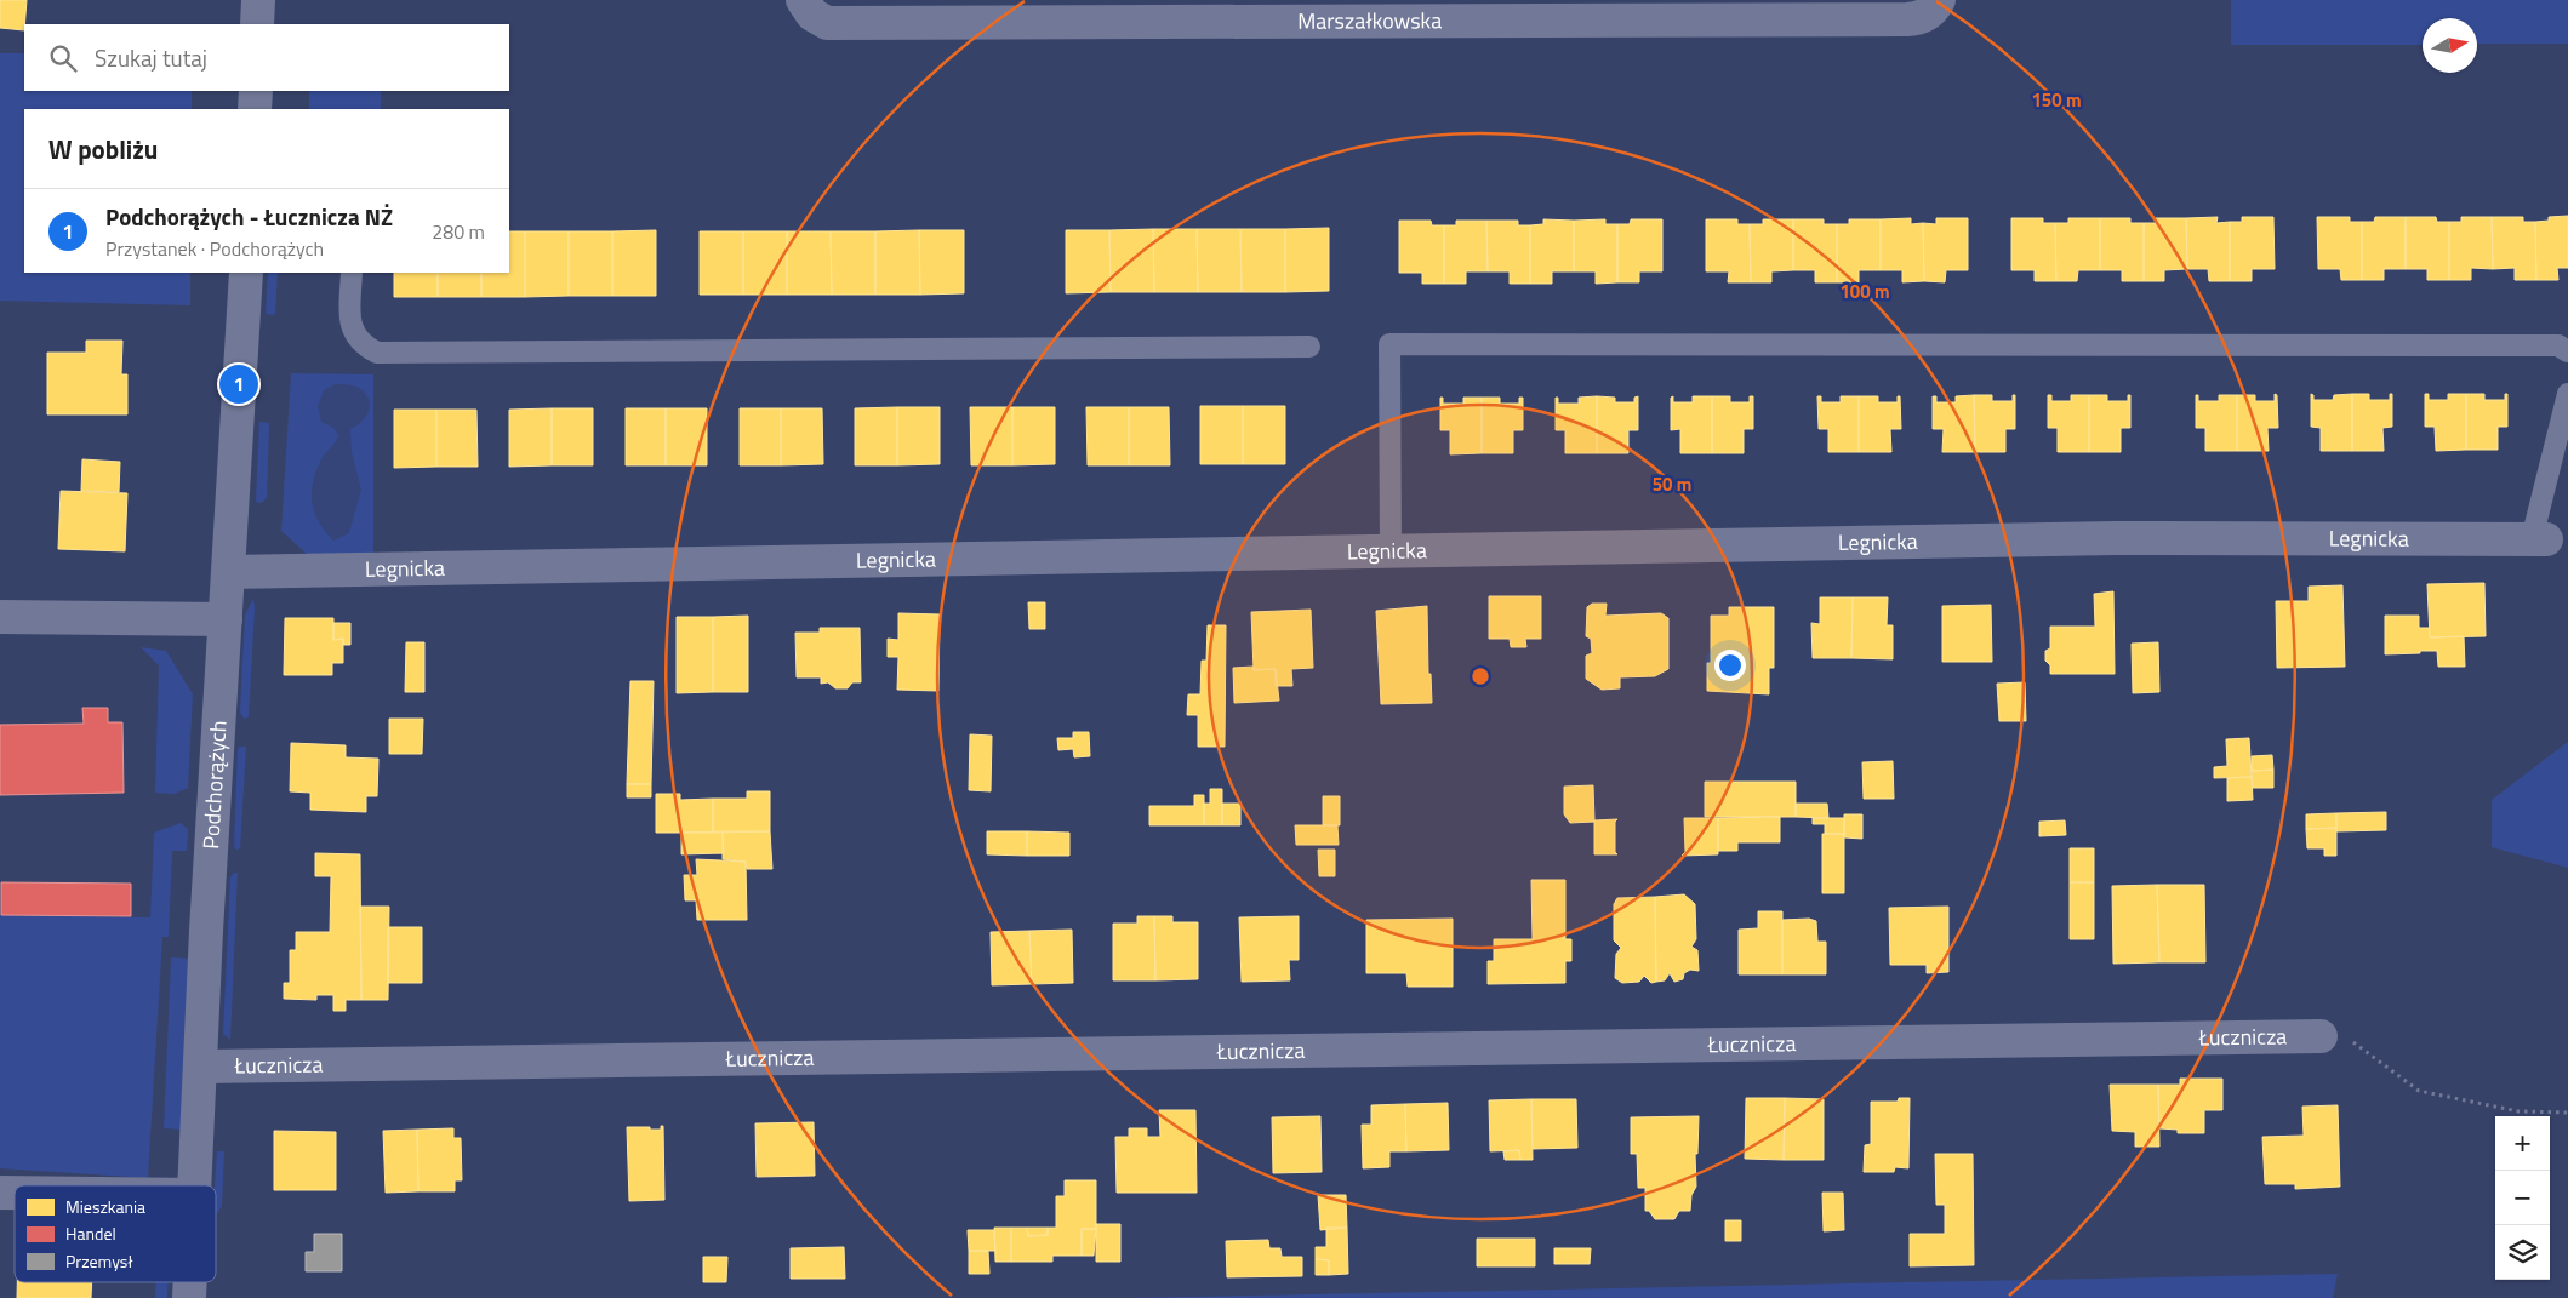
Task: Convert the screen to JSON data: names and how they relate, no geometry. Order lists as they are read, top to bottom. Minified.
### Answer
{"streets":{"street":["Marszałkowska","Legnicka","Podchorążych","Łucznicza"]},"crossings":[["Legnicka","Podchorążych"],["Podchorążych","Łucznicza"]],"legend":["Mieszkania","Handel","Przemysł"],"north":"right","page":{"search":"Szukaj tutaj","heading":"W pobliżu","list":[{"mark":"1","name":"Podchorążych - Łucznicza NŻ","note":"Przystanek · Podchorążych","value":"280 m"}],"pins":"1","map_buttons":["+","−"]},"rings":["150 m","100 m","50 m"]}
